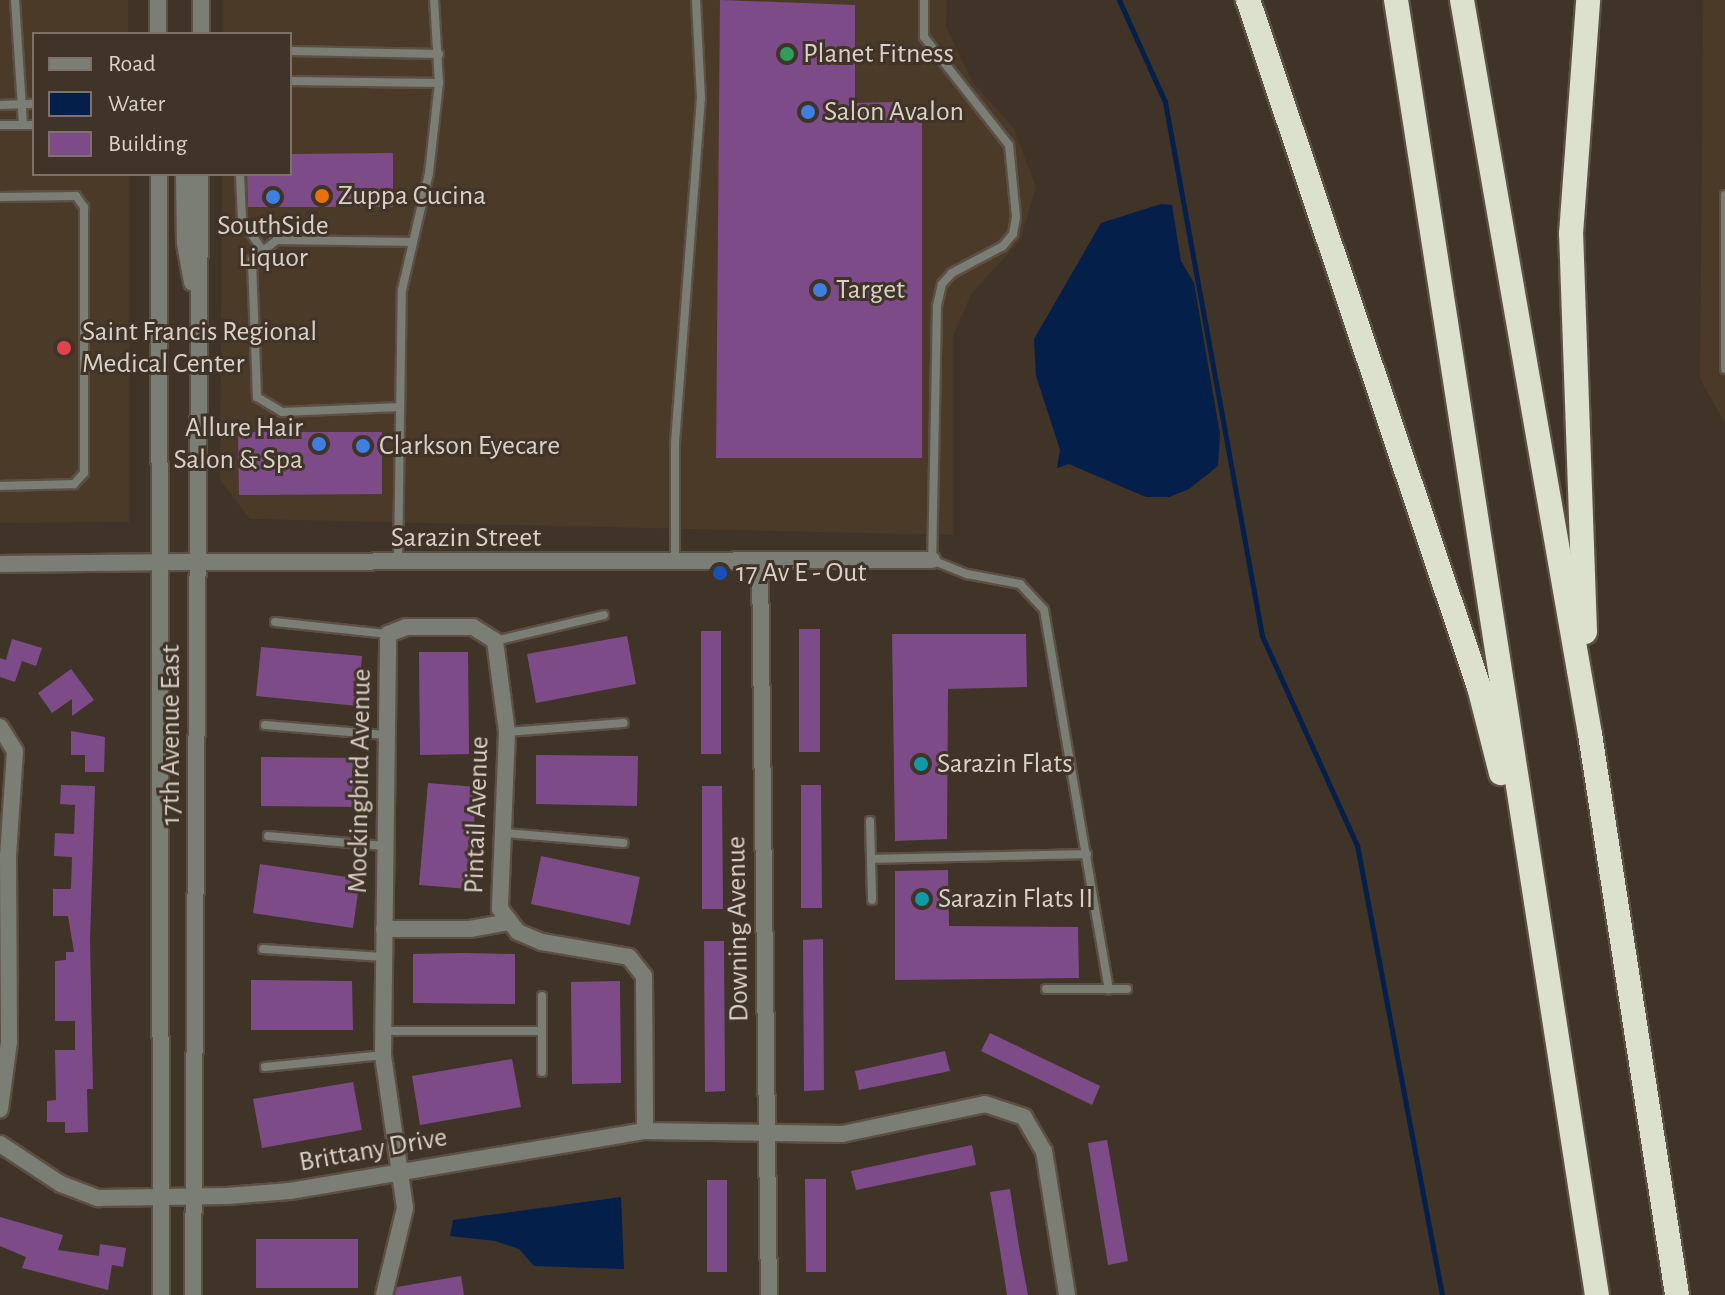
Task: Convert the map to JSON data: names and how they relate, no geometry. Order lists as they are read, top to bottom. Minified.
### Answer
{"streets":{"street":["Sarazin Street","17th Avenue East","Mockingbird Avenue","Pintail Avenue","Downing Avenue","Brittany Drive"]},"crossings":[["Sarazin Street","17th Avenue East"],["Sarazin Street","Downing Avenue"],["17th Avenue East","Brittany Drive"],["Mockingbird Avenue","Pintail Avenue"],["Mockingbird Avenue","Brittany Drive"],["Pintail Avenue","Brittany Drive"],["Downing Avenue","Brittany Drive"]],"places":["Planet Fitness","Salon Avalon","Zuppa Cucina","SouthSide Liquor","Target","Saint Francis Regional Medical Center","Allure Hair Salon & Spa","Clarkson Eyecare","17 Av E - Out","Sarazin Flats","Sarazin Flats II"],"legend":["Road","Water","Building"]}
